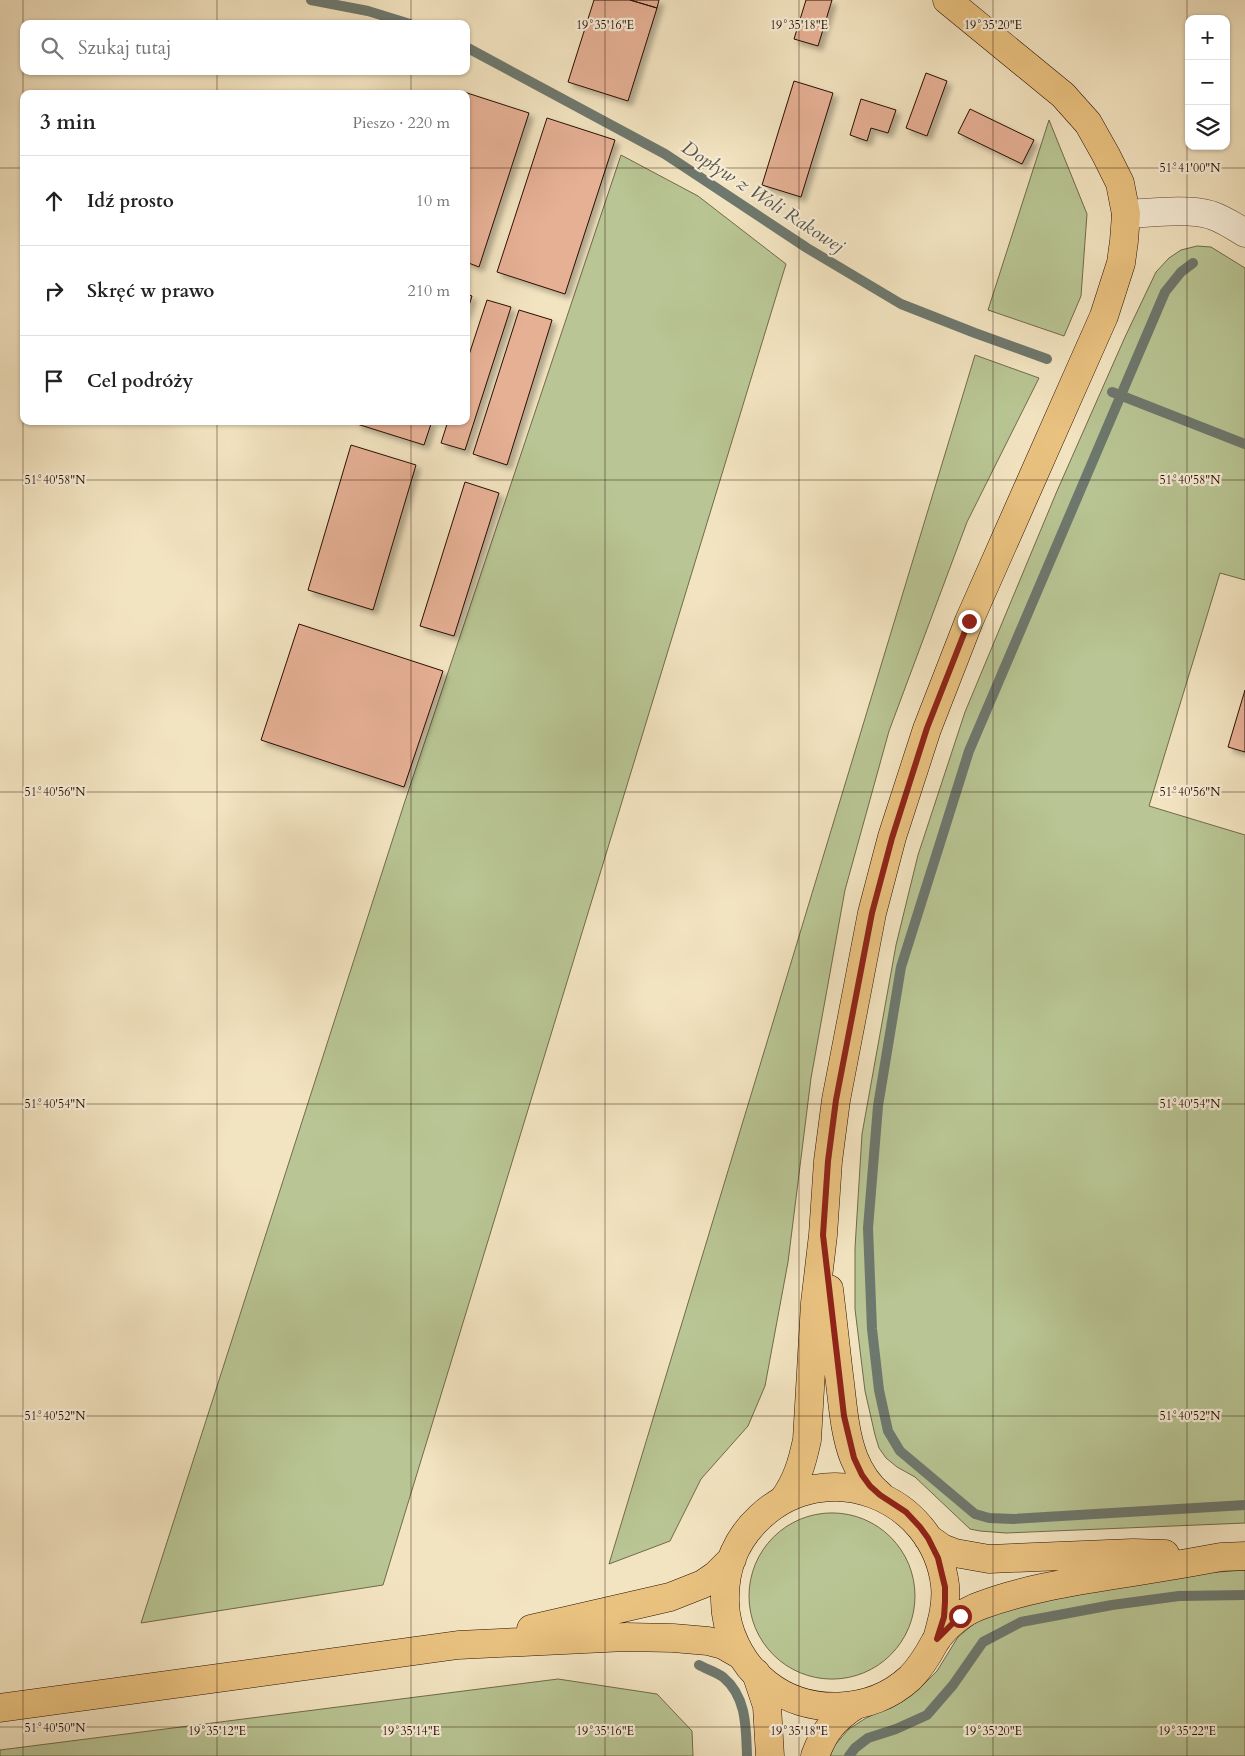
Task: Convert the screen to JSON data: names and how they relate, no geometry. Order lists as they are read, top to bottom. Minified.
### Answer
{"water":["Dopływ z Woli Rakowej"],"page":{"map_buttons":["+","−"],"search":"Szukaj tutaj","heading":["3 min","Pieszo · 220 m"],"list":[["Idź prosto","10 m"],["Skręć w prawo","210 m"],"Cel podróży"]},"coordinates":["19°35'16\"E","19°35'18\"E","19°35'20\"E","51°41'00\"N","51°40'58\"N","51°40'56\"N","51°40'54\"N","51°40'52\"N","51°40'50\"N","19°35'12\"E","19°35'14\"E","19°35'22\"E"]}
